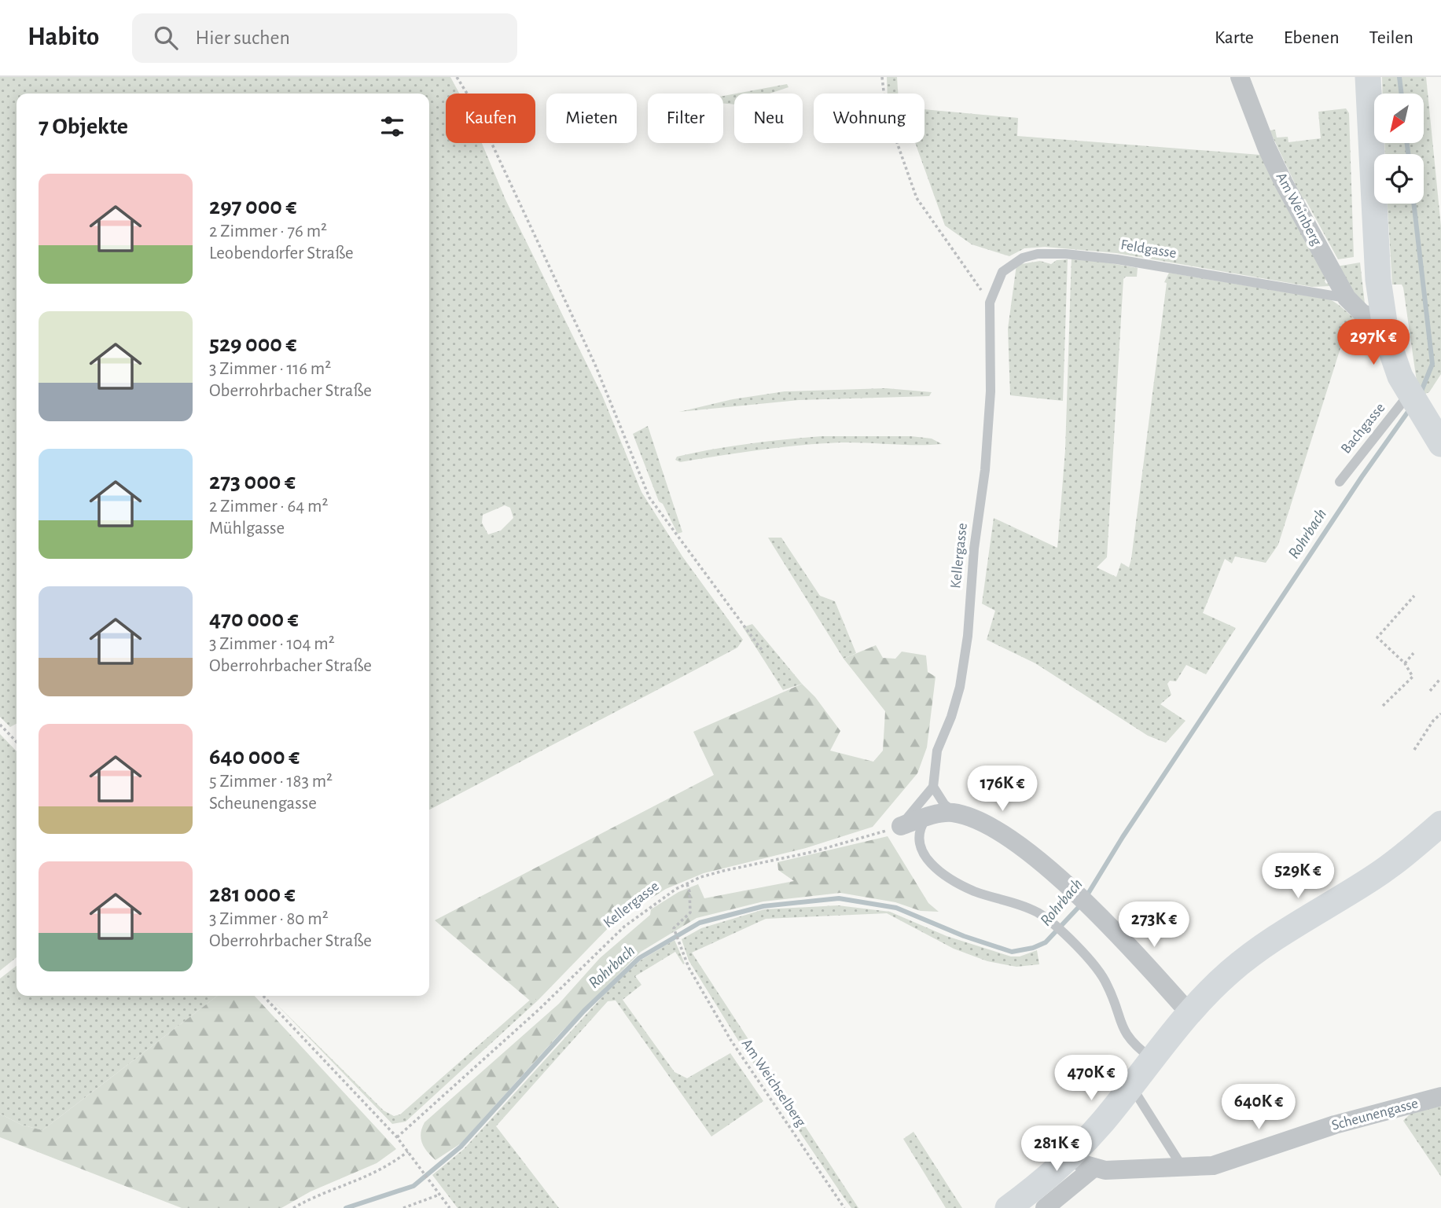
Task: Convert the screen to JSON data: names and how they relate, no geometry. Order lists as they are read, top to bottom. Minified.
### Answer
{"streets":{"street":["Am Weinberg","Scheunengasse"],"lane":["Feldgasse","Bachgasse","Kellergasse"],"path":["Am Weichselberg"]},"crossings":[["Am Weinberg","Feldgasse"],["Feldgasse","Kellergasse"],["Kellergasse","Am Weichselberg"]],"water":["Rohrbach"],"north":"bottom left","page":{"header":"Habito","search":"Hier suchen","nav":["Karte","Ebenen","Teilen"],"chip":["Kaufen","Mieten","Filter","Neu","Wohnung"],"heading":"7 Objekte","list":[{"name":"297 000 €","note":"2 Zimmer · 76 m² · Leobendorfer Straße"},{"name":"529 000 €","note":"3 Zimmer · 116 m² · Oberrohrbacher Straße"},{"name":"273 000 €","note":"2 Zimmer · 64 m² · Mühlgasse"},{"name":"470 000 €","note":"3 Zimmer · 104 m² · Oberrohrbacher Straße"},{"name":"640 000 €","note":"5 Zimmer · 183 m² · Scheunengasse"},{"name":"281 000 €","note":"3 Zimmer · 80 m² · Oberrohrbacher Straße"}],"price":["297K €","176K €","529K €","273K €","470K €","640K €","281K €"]}}
